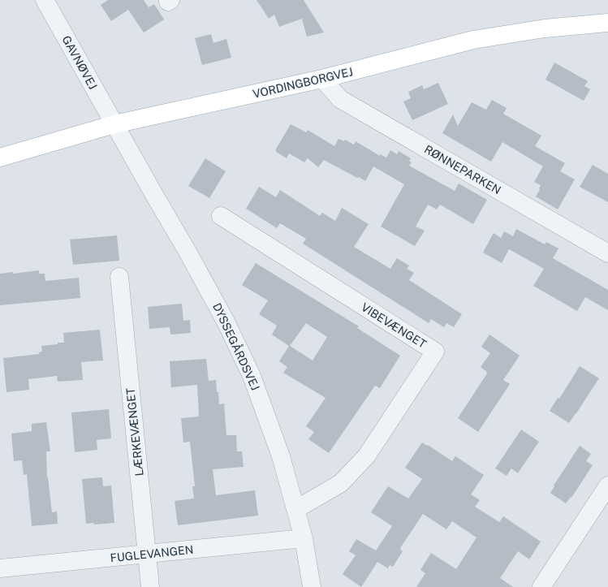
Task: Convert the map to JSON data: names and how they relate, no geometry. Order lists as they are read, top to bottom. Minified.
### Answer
{"streets":{"main road":["VORDINGBORGVEJ"],"street":["GAVNØVEJ","RØNNEPARKEN","VIBEVÆNGET","DYSSEGÅRDSVEJ","LÆRKEVÆNGET","FUGLEVANGEN"]},"crossings":[["GAVNØVEJ","VORDINGBORGVEJ"],["GAVNØVEJ","DYSSEGÅRDSVEJ"],["VORDINGBORGVEJ","RØNNEPARKEN"],["VORDINGBORGVEJ","DYSSEGÅRDSVEJ"],["VIBEVÆNGET","DYSSEGÅRDSVEJ"],["DYSSEGÅRDSVEJ","FUGLEVANGEN"],["LÆRKEVÆNGET","FUGLEVANGEN"]]}
